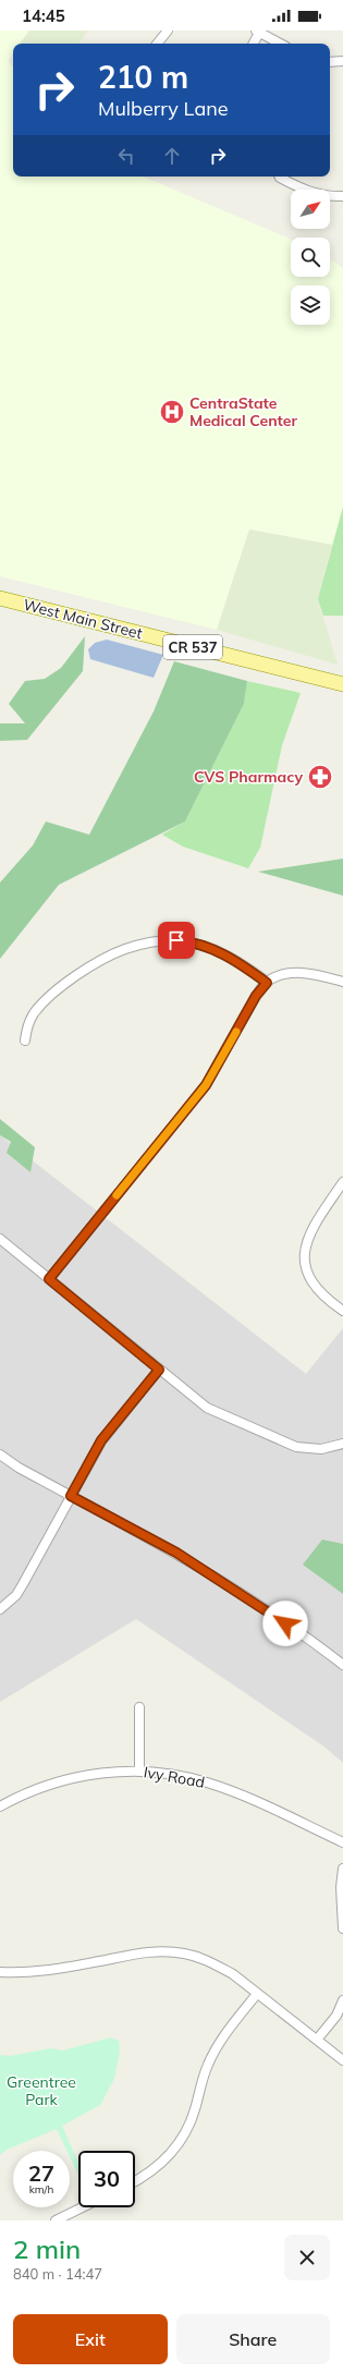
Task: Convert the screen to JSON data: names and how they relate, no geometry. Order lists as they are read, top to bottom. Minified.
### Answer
{"streets":{"main road":["West Main Street","CR 537"],"street":["Ivy Road"]},"parks":["Greentree Park"],"places":{"hospital":["CentraState Medical Center"],"pharmacy":["CVS Pharmacy"]},"north":"top right","page":{"status":"14:45","turn":["210 m","Mulberry Lane"],"speed":"27 km/h","limit":"30","heading":["2 min","840 m · 14:47"],"buttons":["Exit","Share"]}}
